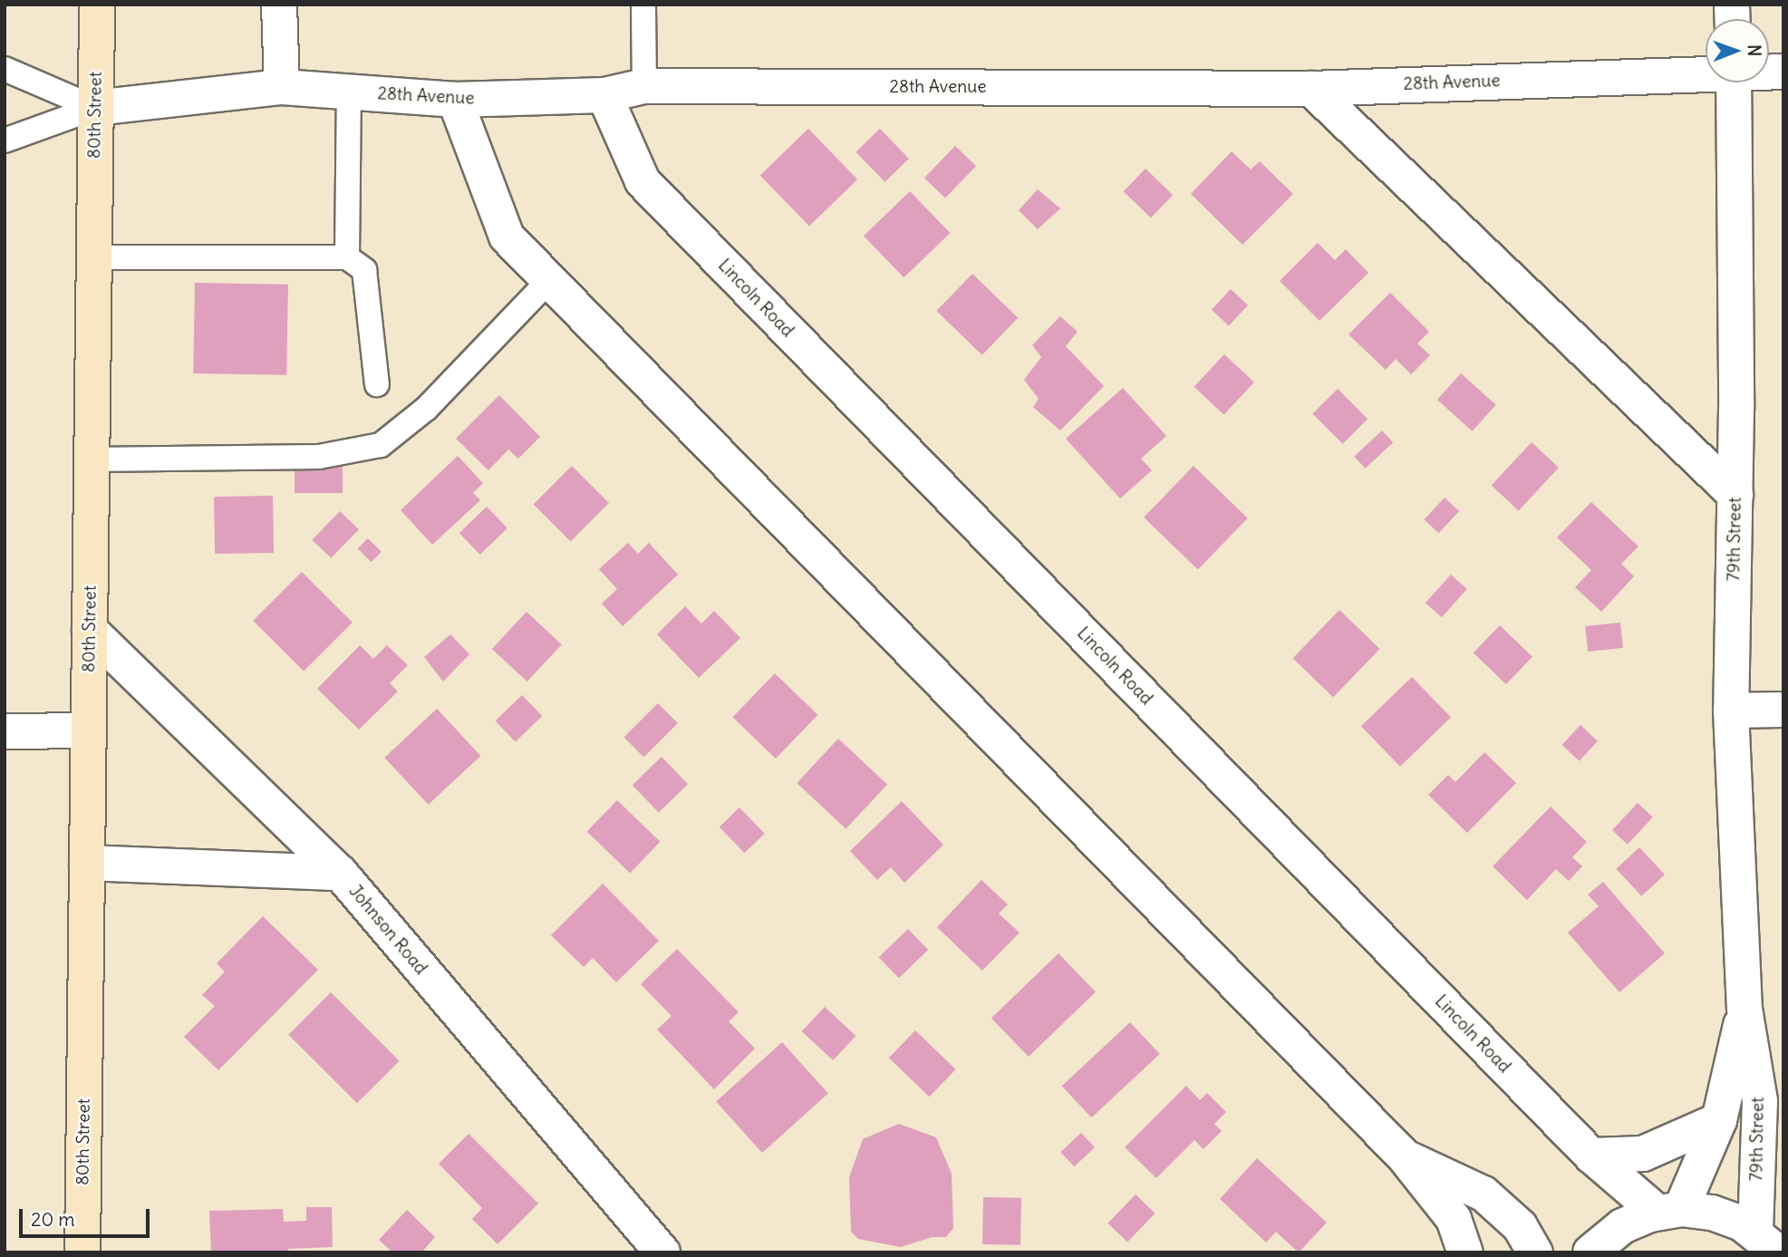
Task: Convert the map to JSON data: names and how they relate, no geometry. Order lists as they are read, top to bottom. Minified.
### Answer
{"streets":{"street":["28th Avenue","80th Street","Lincoln Road","79th Street","Johnson Road"]},"crossings":[["28th Avenue","80th Street"],["28th Avenue","Lincoln Road"],["80th Street","Johnson Road"],["Lincoln Road","79th Street"]],"scale_bar":"20 m","north":"right"}
